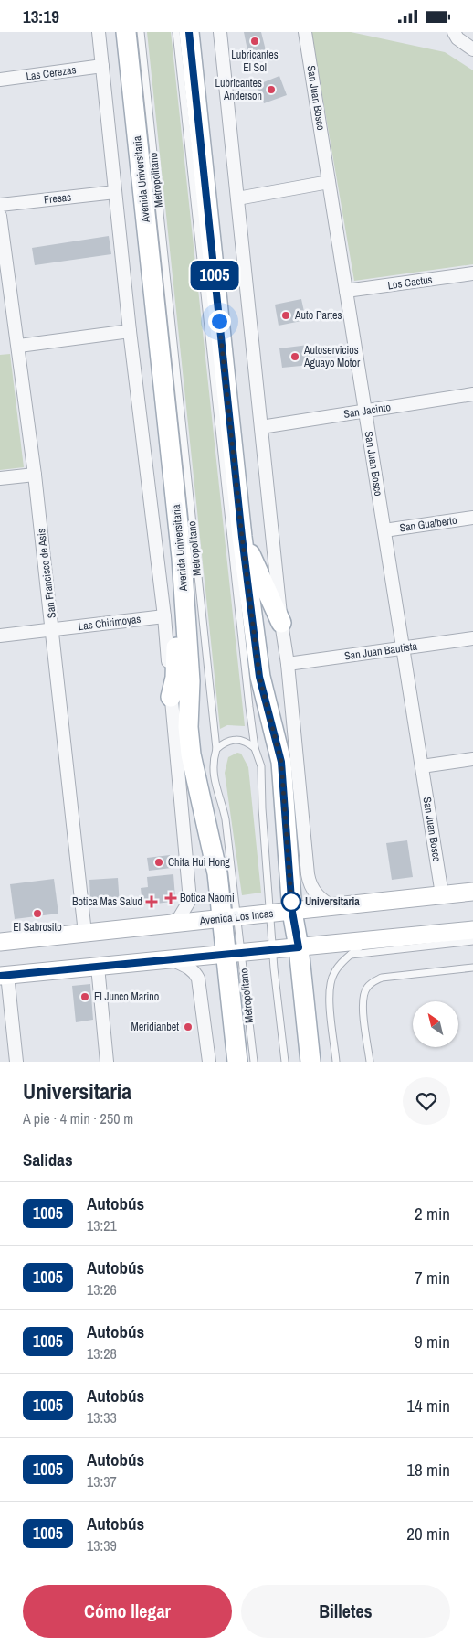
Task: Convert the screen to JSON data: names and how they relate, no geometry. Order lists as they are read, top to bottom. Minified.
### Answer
{"streets":{"main road":["Avenida Universitaria","Avenida Los Incas"],"street":["Las Cerezas","San Juan Bosco","Fresas","Los Cactus","San Jacinto","San Gualberto","San Francisco de Asis","Las Chirimoyas","San Juan Bautista"],"lane":["Metropolitano"]},"crossings":[["Las Cerezas","Avenida Universitaria"],["San Juan Bosco","Los Cactus"],["San Juan Bosco","San Jacinto"],["San Juan Bosco","San Gualberto"],["San Juan Bosco","San Juan Bautista"],["San Juan Bosco","Avenida Los Incas"],["Avenida Universitaria","Metropolitano"],["Avenida Universitaria","Fresas"],["Avenida Universitaria","Las Chirimoyas"],["Avenida Universitaria","Avenida Los Incas"],["Metropolitano","Avenida Los Incas"],["San Francisco de Asis","Las Chirimoyas"],["San Francisco de Asis","Avenida Los Incas"]],"places":{"other":["Lubricantes El Sol","Lubricantes Anderson","Auto Partes","Autoservicios Aguayo Motor","Chifa Hui Hong","Universitaria","El Sabrosito","El Junco Marino","Meridianbet"],"health":["Botica Naomi","Botica Mas Salud"]},"lines":["bus line 1005"],"north":"top left","page":{"status":"13:19","on_map":"1005","heading":[["Universitaria","A pie · 4 min · 250 m"],"Salidas"],"list":[{"mark":"1005","name":"Autobús","note":"13:21","value":"2 min"},{"mark":"1005","name":"Autobús","note":"13:26","value":"7 min"},{"mark":"1005","name":"Autobús","note":"13:28","value":"9 min"},{"mark":"1005","name":"Autobús","note":"13:33","value":"14 min"},{"mark":"1005","name":"Autobús","note":"13:37","value":"18 min"},{"mark":"1005","name":"Autobús","note":"13:39","value":"20 min"}],"buttons":["Cómo llegar","Billetes"]}}
